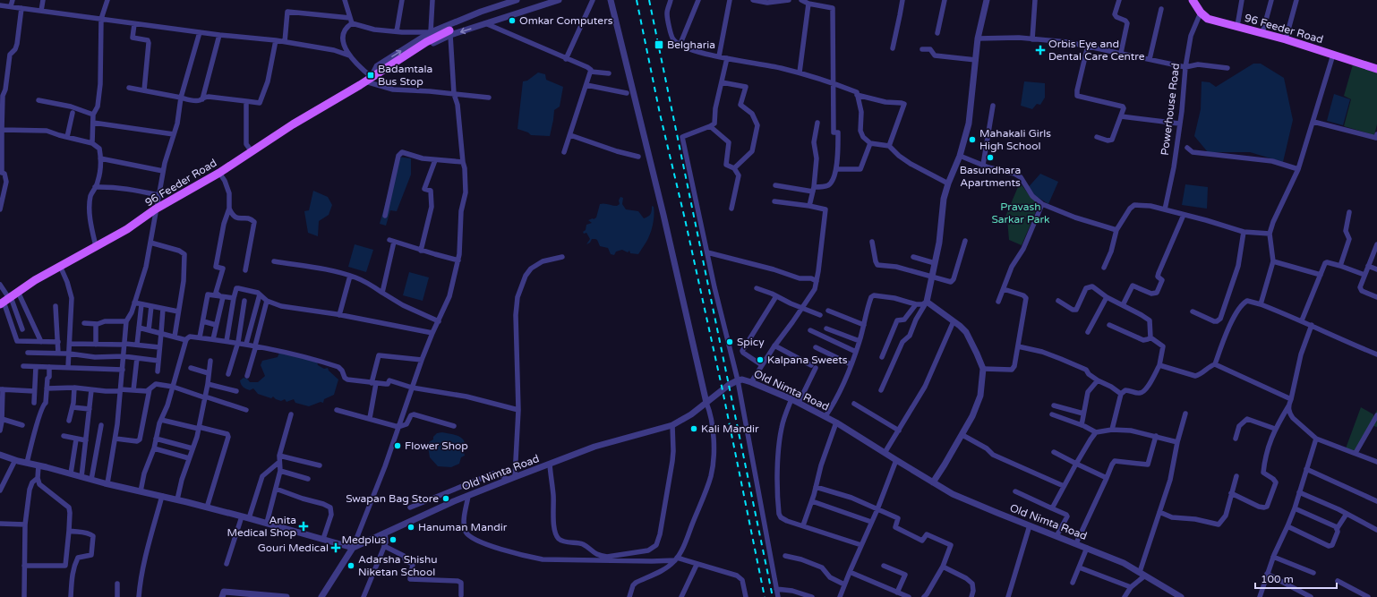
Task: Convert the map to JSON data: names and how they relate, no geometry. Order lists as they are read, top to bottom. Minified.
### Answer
{"streets":{"main road":["96 Feeder Road"],"street":["Powerhouse Road","Old Nimta Road"]},"crossings":[["96 Feeder Road","Powerhouse Road"]],"parks":["Pravash Sarkar Park"],"places":{"other":["Omkar Computers","Mahakali Girls High School","Basundhara Apartments","Spicy","Kalpana Sweets","Kali Mandir","Flower Shop","Swapan Bag Store","Hanuman Mandir","Medplus","Adarsha Shishu Niketan School"],"transit":["Belgharia","Badamtala Bus Stop"],"health":["Orbis Eye and Dental Care Centre","Anita Medical Shop","Gouri Medical"]},"scale_bar":"100 m"}
